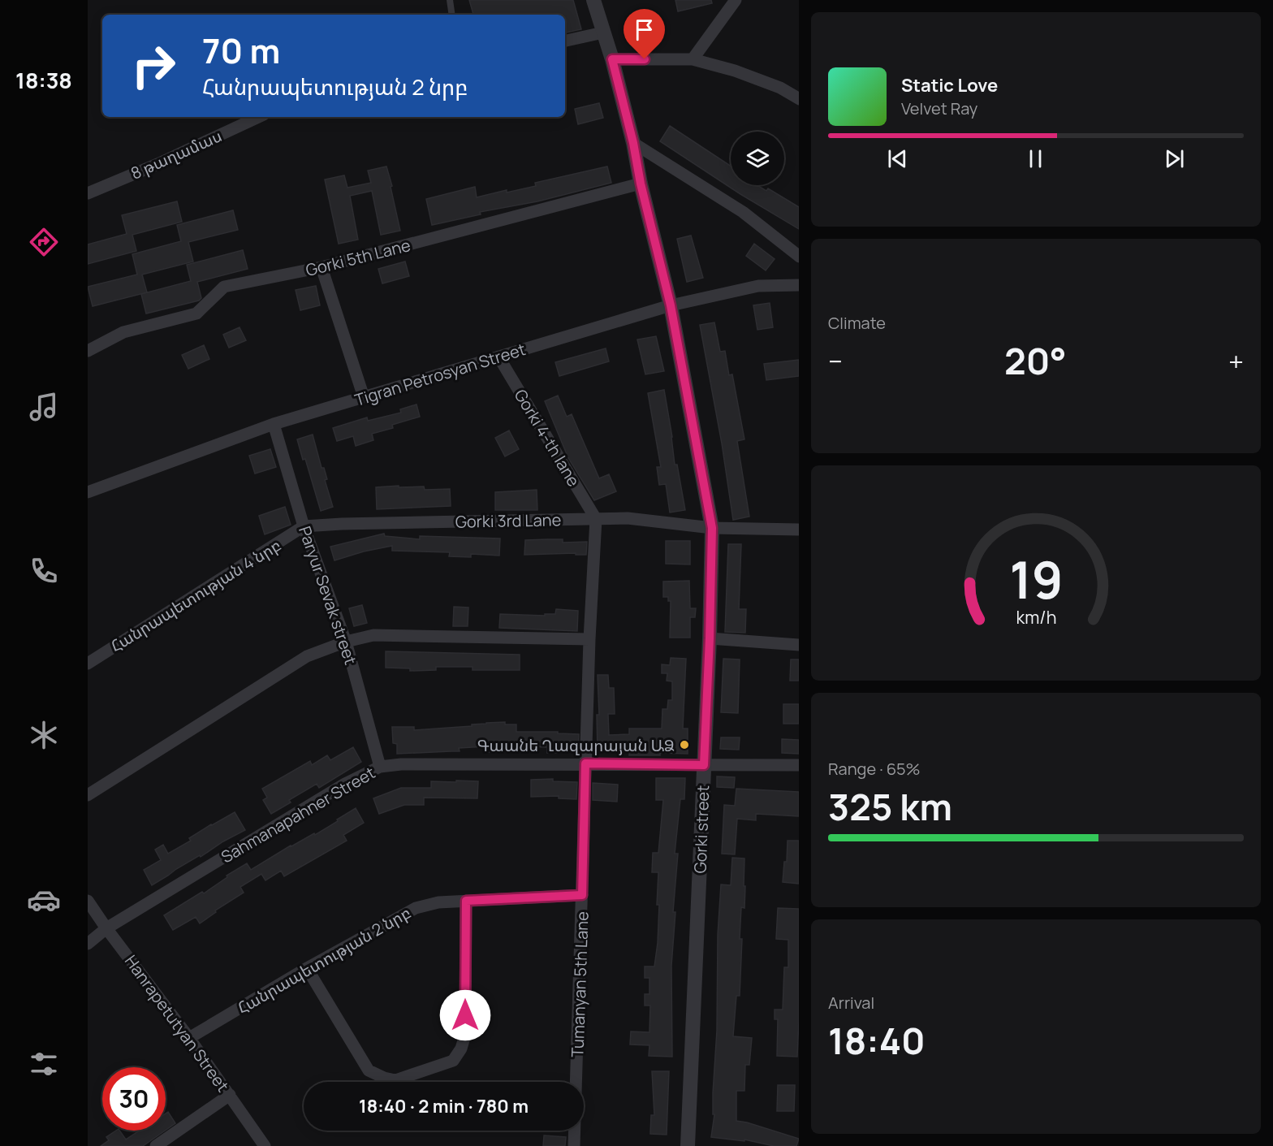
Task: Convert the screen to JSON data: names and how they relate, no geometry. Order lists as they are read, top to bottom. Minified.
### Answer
{"streets":{"street":["8 թաղամաս","Gorki 5th Lane","Tigran Petrosyan Street","Gorki 4-th lane","Gorki 3rd Lane","Հանրապետության 4 նրբ","Paryur Sevak street","Sahmanapahner Street","Gorki street","Հանրապետության 2 նրբ","Tumanyan 5th Lane","Hanrapetutyan Street"]},"crossings":[["Gorki 5th Lane","Gorki street"],["Tigran Petrosyan Street","Gorki 4-th lane"],["Tigran Petrosyan Street","Paryur Sevak street"],["Tigran Petrosyan Street","Gorki street"],["Gorki 4-th lane","Gorki 3rd Lane"],["Gorki 4-th lane","Tumanyan 5th Lane"],["Gorki 3rd Lane","Հանրապետության 4 նրբ"],["Gorki 3rd Lane","Paryur Sevak street"],["Gorki 3rd Lane","Gorki street"],["Gorki 3rd Lane","Tumanyan 5th Lane"],["Հանրապետության 4 նրբ","Paryur Sevak street"],["Paryur Sevak street","Sahmanapahner Street"],["Sahmanapahner Street","Gorki street"],["Sahmanapahner Street","Tumanyan 5th Lane"],["Sahmanapahner Street","Hanrapetutyan Street"],["Հանրապետության 2 նրբ","Tumanyan 5th Lane"],["Հանրապետության 2 նրբ","Hanrapetutyan Street"]],"places":["Գաանե Ղազարայան ԱՁ"],"page":{"tabs":"18:38","turn":["70 m","Հանրապետության 2 նրբ"],"song":["Static Love","Velvet Ray"],"tile":["Climate",["Range · 65%","325 km"],["Arrival","18:40"]],"heat":["−","20°","+"],"limit":"30","trip":"18:40 · 2 min · 780 m","gauge":["19","km/h"]}}
